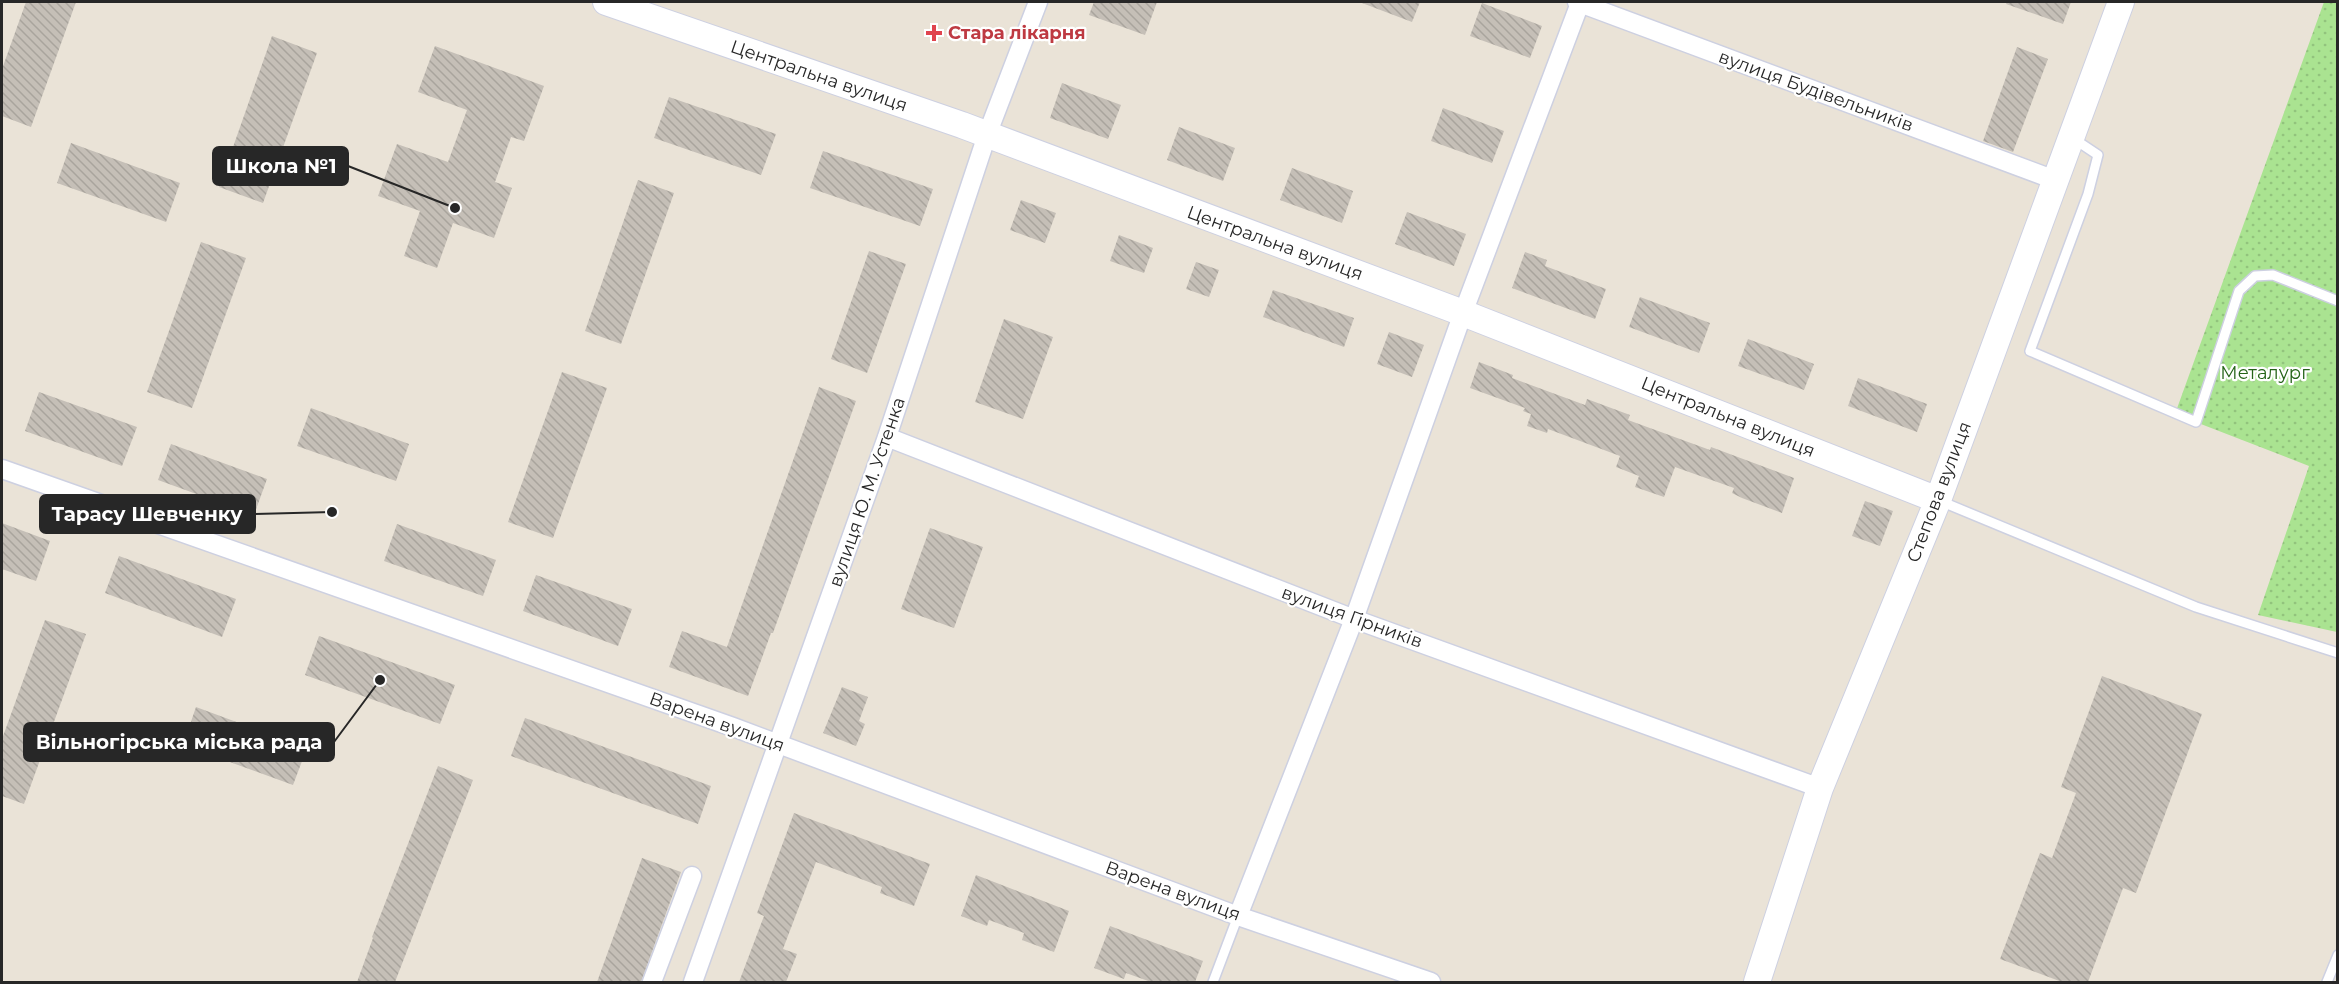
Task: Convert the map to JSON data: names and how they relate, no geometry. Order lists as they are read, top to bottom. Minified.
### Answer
{"streets":{"main road":["Центральна вулиця","Степова вулиця"],"street":["вулиця Будівельників","вулиця Ю. М. Устенка","вулиця Гірників","Варена вулиця"]},"crossings":[["Центральна вулиця","вулиця Ю. М. Устенка"],["Центральна вулиця","Степова вулиця"],["вулиця Будівельників","Степова вулиця"],["вулиця Ю. М. Устенка","вулиця Гірників"],["вулиця Ю. М. Устенка","Варена вулиця"],["Степова вулиця","вулиця Гірників"]],"parks":["Металург"],"places":{"health":["Стара лікарня"],"other":["Школа №1","Тарасу Шевченку","Вільногірська міська рада"]}}
